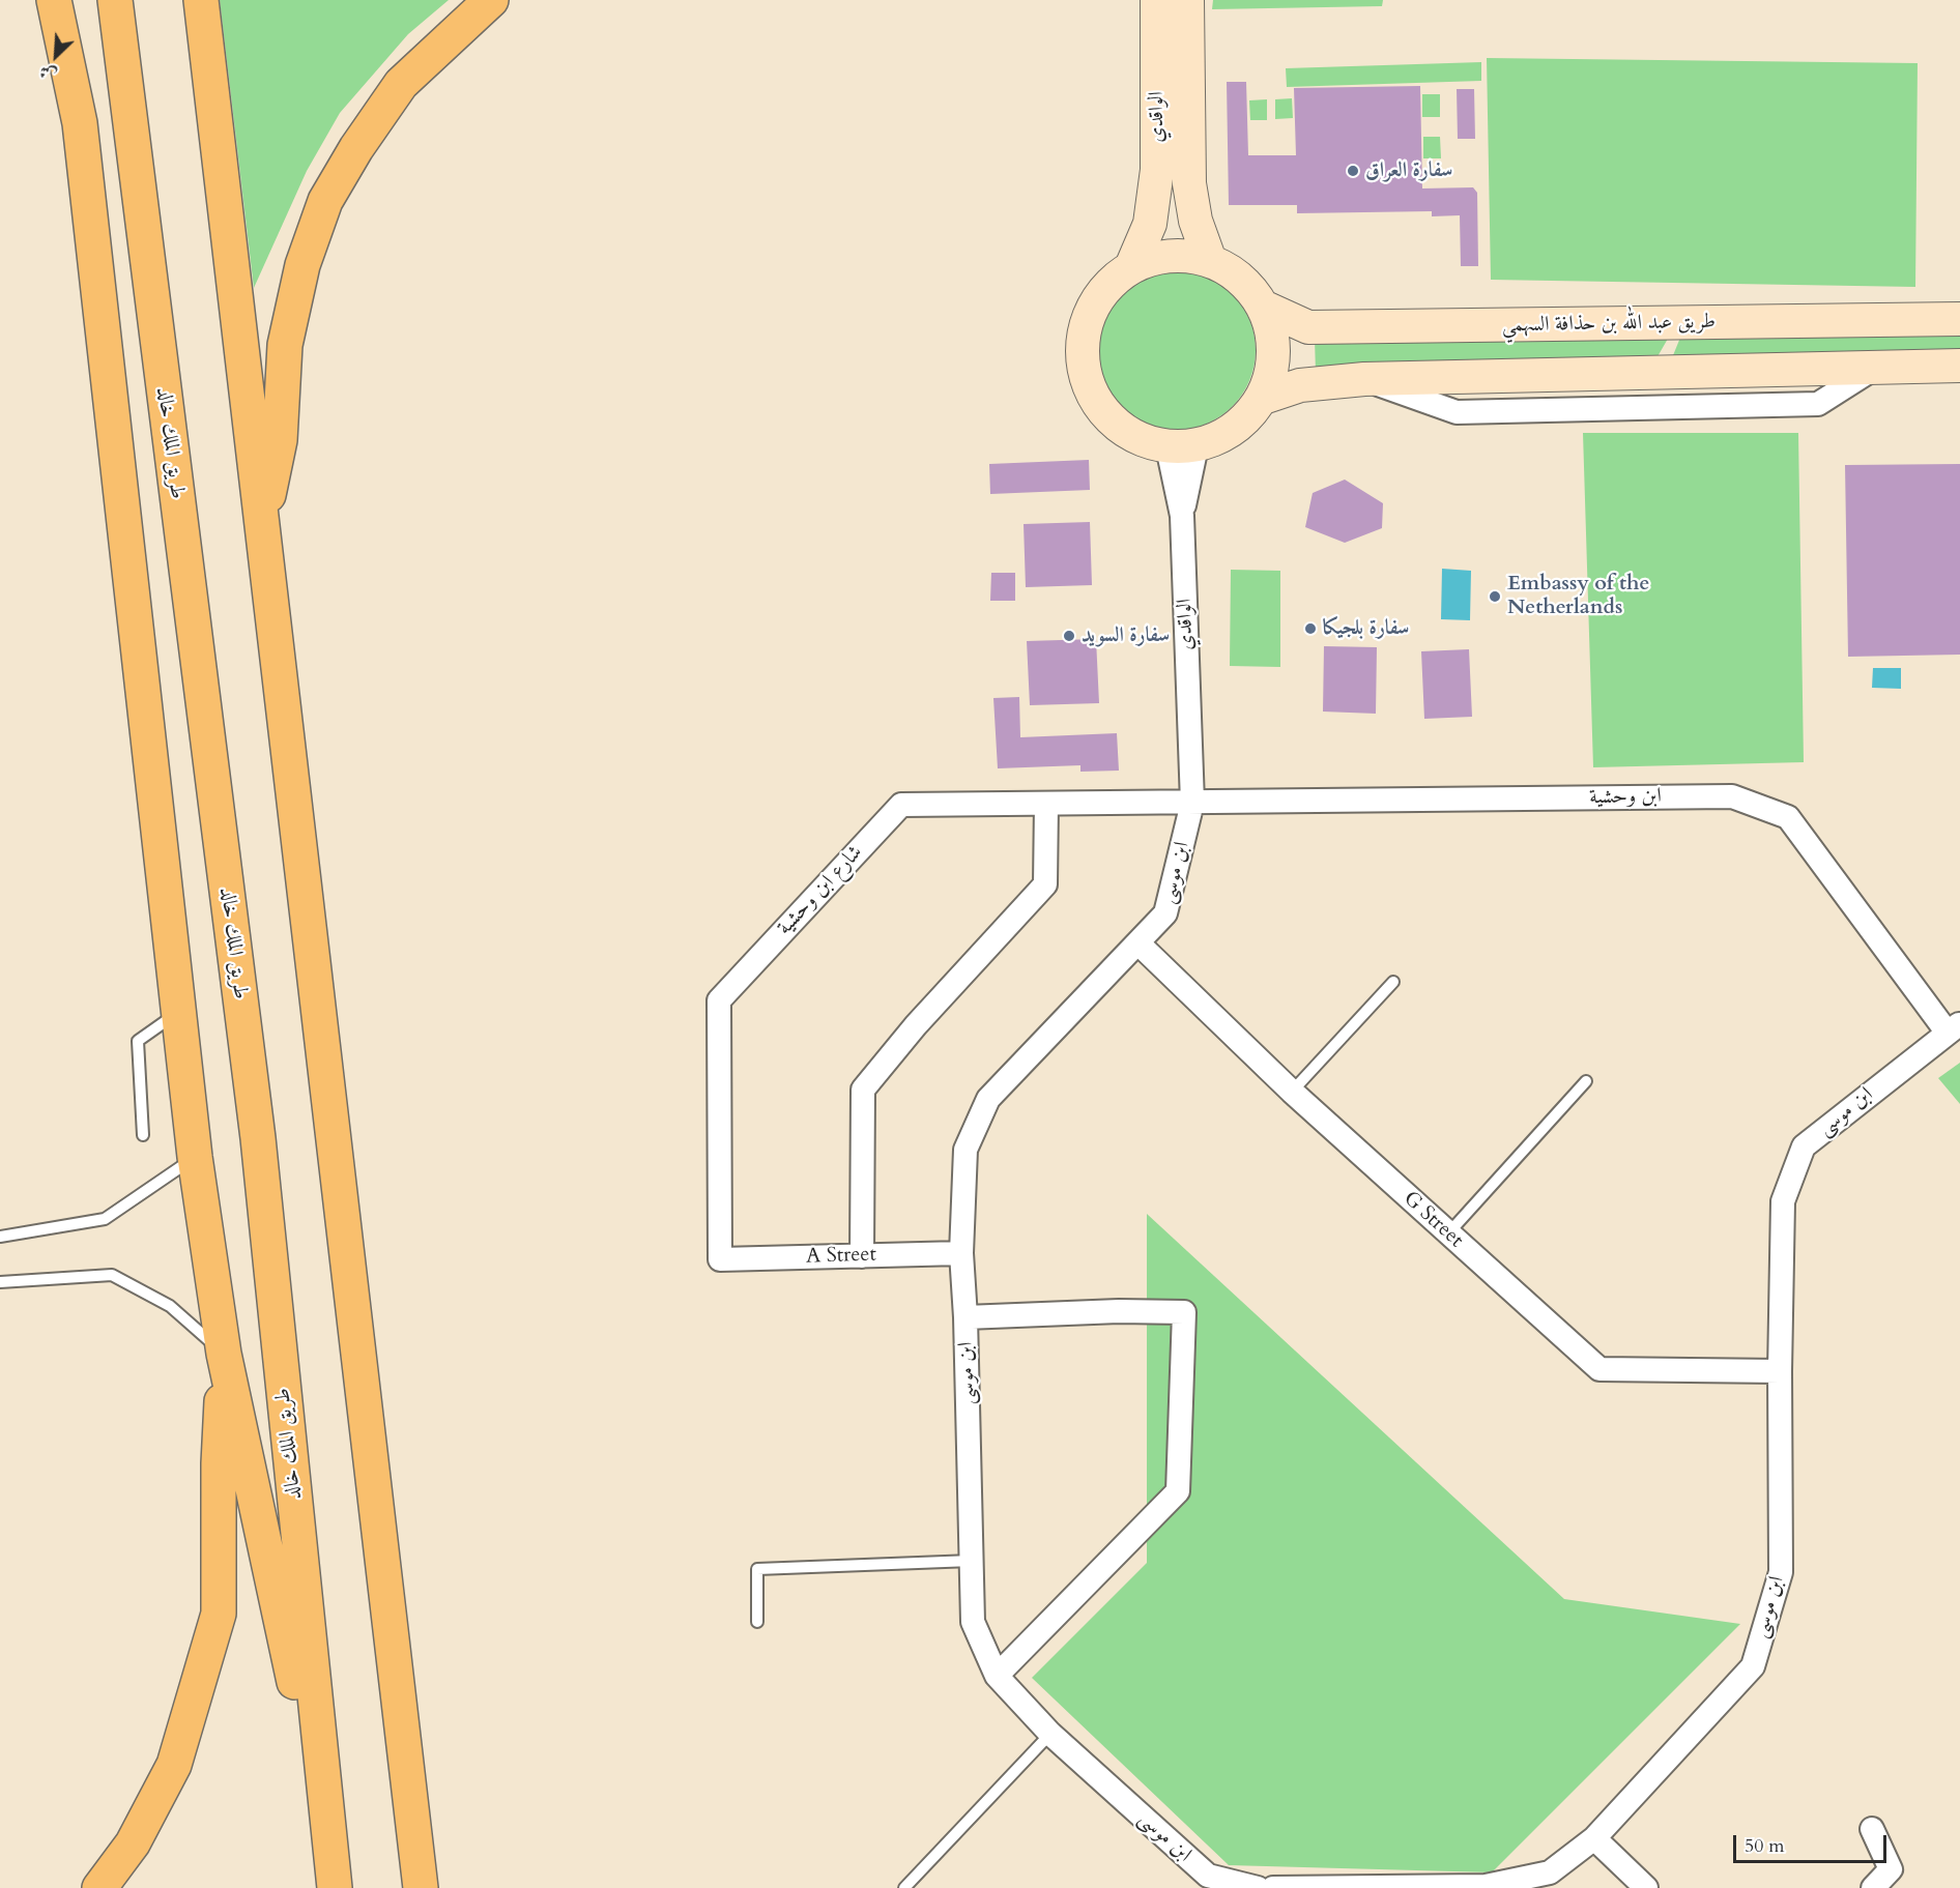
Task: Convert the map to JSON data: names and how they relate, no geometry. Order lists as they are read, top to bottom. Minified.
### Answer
{"streets":{"highway":["طريق الملك خالد"],"street":["الواقدي","طريق عبد الله بن حذافة السهمي","ابن وحشية","ابن موسى","شارع ابن وحشية","G Street","A Street"]},"crossings":[["الواقدي","طريق عبد الله بن حذافة السهمي"],["الواقدي","ابن وحشية"],["الواقدي","ابن موسى"],["الواقدي","شارع ابن وحشية"],["ابن وحشية","ابن موسى"],["ابن وحشية","شارع ابن وحشية"],["ابن موسى","شارع ابن وحشية"],["ابن موسى","G Street"],["ابن موسى","A Street"],["شارع ابن وحشية","A Street"]],"places":["سفارة العراق","Embassy of the Netherlands","سفارة بلجيكا","سفارة السويد"],"scale_bar":"50 m","north":"bottom left"}
